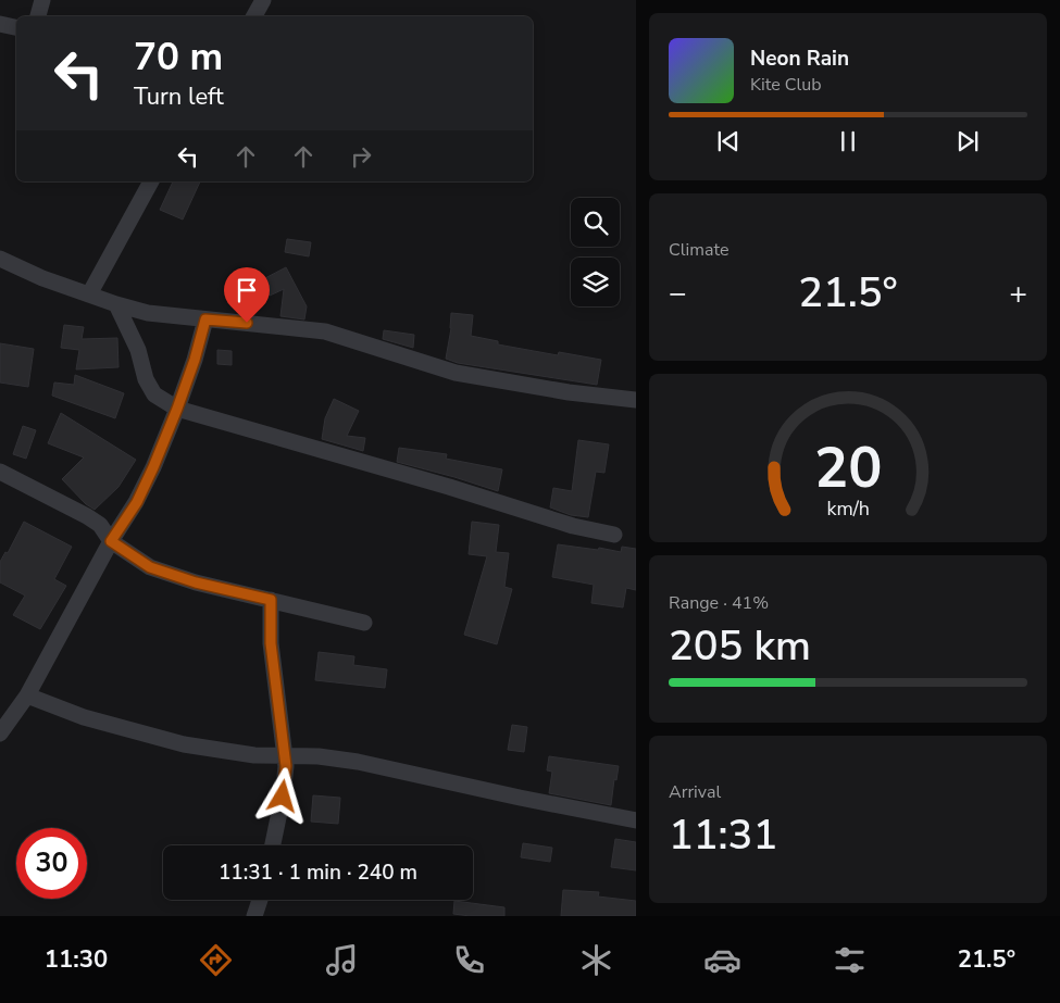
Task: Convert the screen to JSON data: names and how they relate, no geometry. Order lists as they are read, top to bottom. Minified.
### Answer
{"page":{"turn":["70 m","Turn left"],"song":["Neon Rain","Kite Club"],"tile":["Climate",["Range · 41%","205 km"],["Arrival","11:31"]],"heat":["−","21.5°","+"],"limit":"30","trip":"11:31 · 1 min · 240 m","tabs":["11:30","21.5°"],"gauge":["20","km/h"]}}
